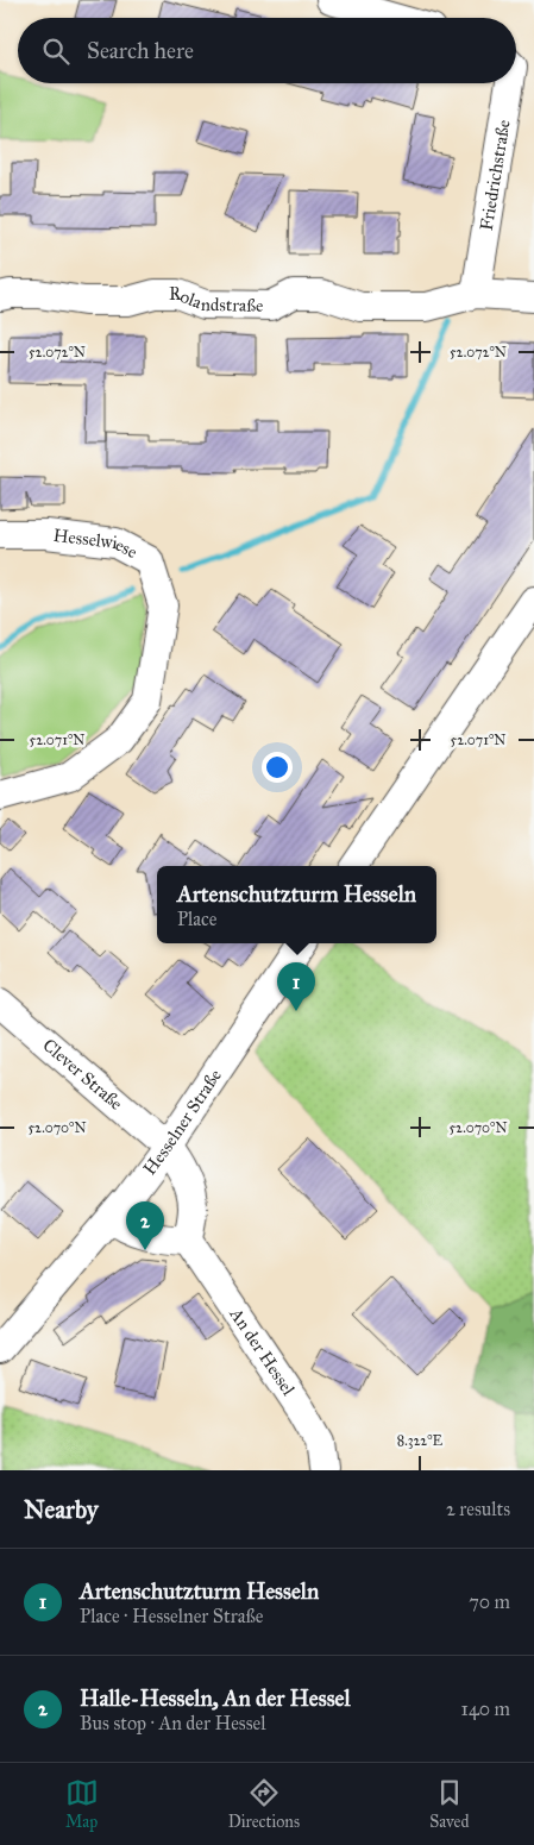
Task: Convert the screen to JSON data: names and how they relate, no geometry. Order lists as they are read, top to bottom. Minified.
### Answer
{"streets":{"street":["Friedrichstraße","Rolandstraße","Hesselwiese","Clever Straße","Hesselner Straße","An der Hessel"]},"crossings":[["Friedrichstraße","Rolandstraße"],["Clever Straße","Hesselner Straße"]],"page":{"search":"Search here","popup":["Artenschutzturm Hesseln","Place"],"pins":["1","2"],"heading":["Nearby","2 results"],"list":[{"mark":"1","name":"Artenschutzturm Hesseln","note":"Place · Hesselner Straße","value":"70 m"},{"mark":"2","name":"Halle-Hesseln, An der Hessel","note":"Bus stop · An der Hessel","value":"140 m"}],"nav":["Map","Directions","Saved"]},"coordinates":["52.072°N","52.071°N","52.070°N","8.322°E"]}
